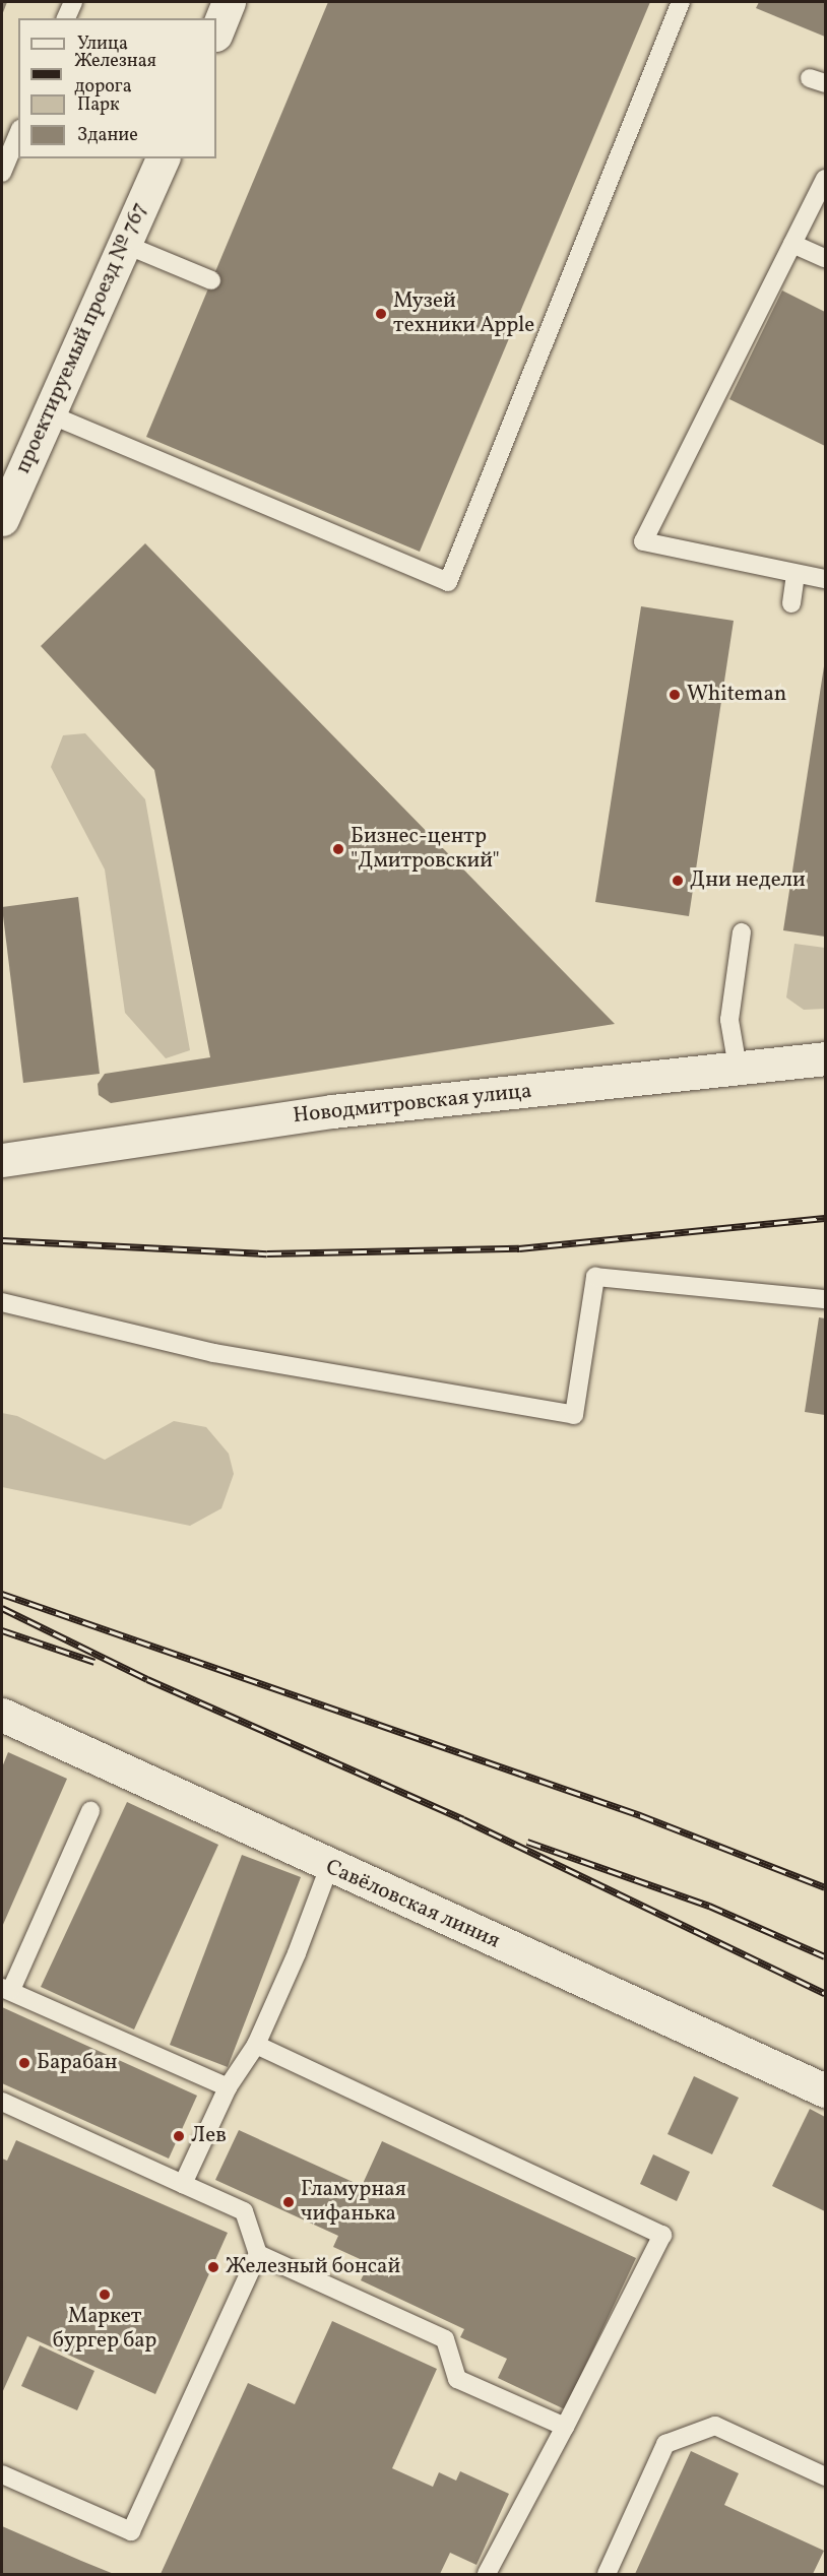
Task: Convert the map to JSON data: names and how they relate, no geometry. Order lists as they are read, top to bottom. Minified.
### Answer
{"streets":{"street":["проектируемый проезд № 767","Новодмитровская улица","Савёловская линия"]},"places":["Музей техники Apple","Whiteman","Бизнес-центр \"Дмитровский\"","Дни недели","Барабан","Лев","Гламурная чифанька","Железный бонсай","Маркет бургер бар"],"legend":["Улица","Железная дорога","Парк","Здание"]}
